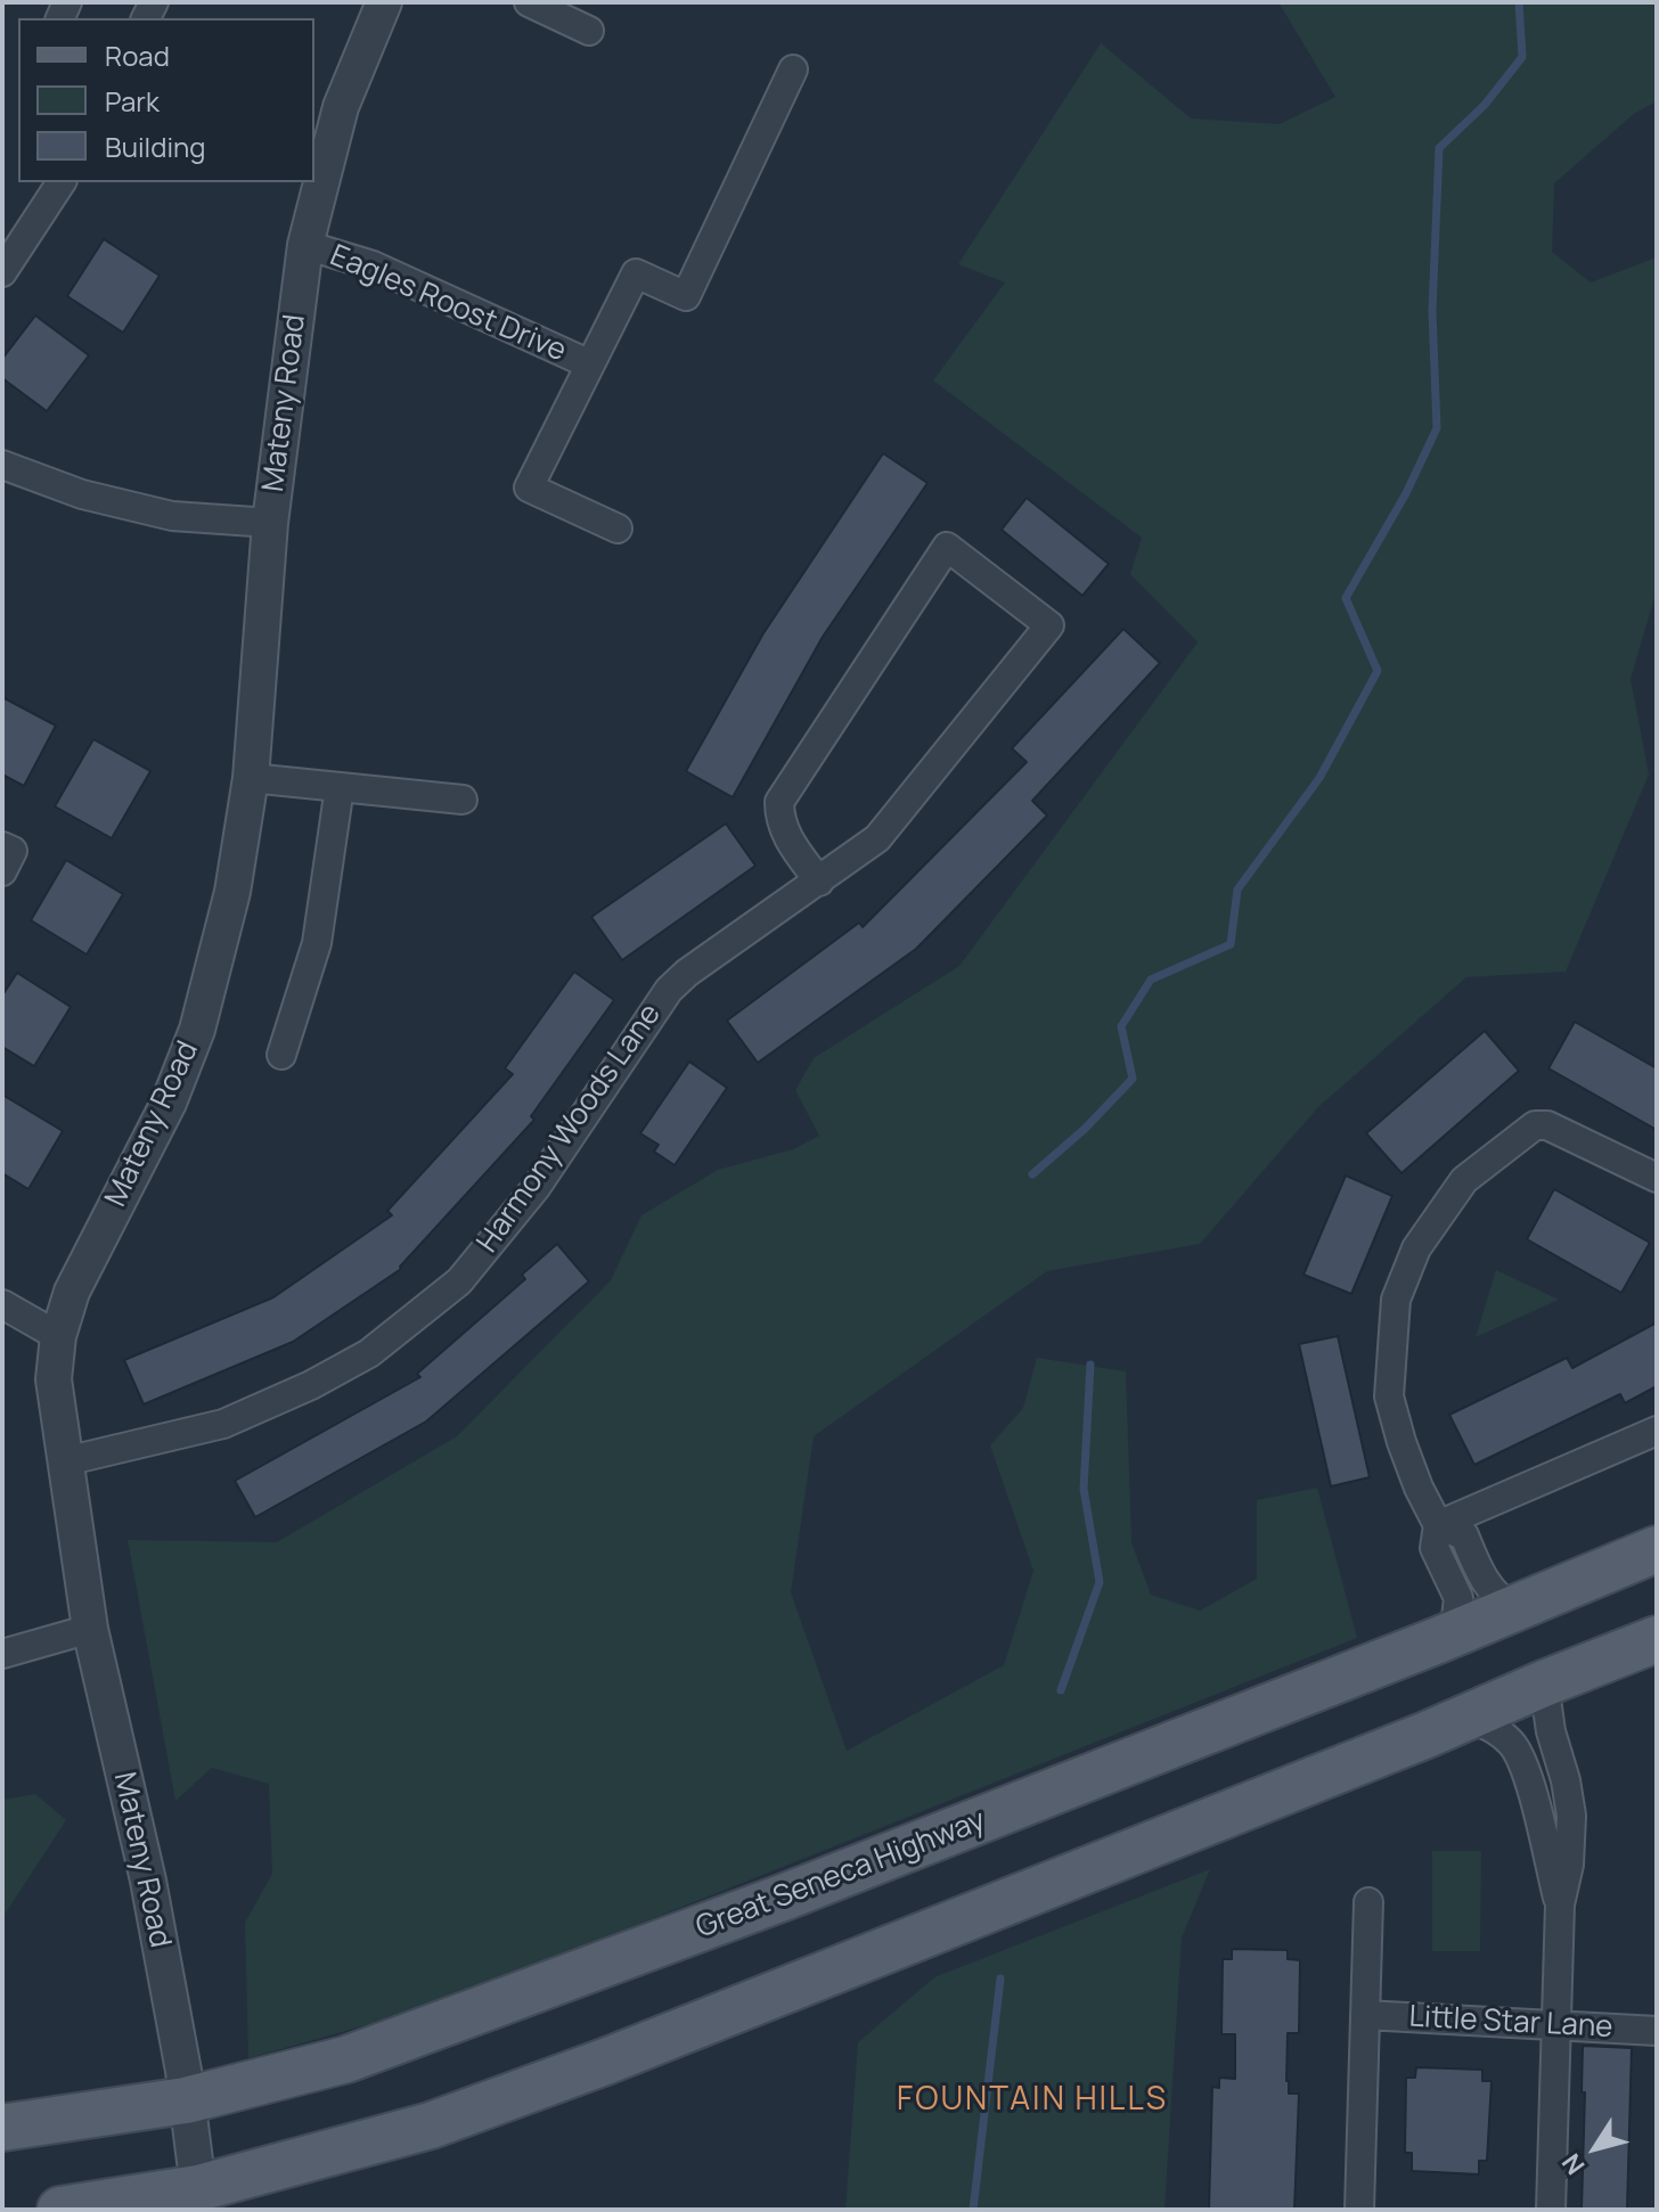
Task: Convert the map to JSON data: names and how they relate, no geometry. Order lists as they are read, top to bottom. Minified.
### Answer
{"streets":{"main road":["Great Seneca Highway"],"street":["Eagles Roost Drive","Mateny Road","Harmony Woods Lane","Little Star Lane"]},"crossings":[["Eagles Roost Drive","Mateny Road"],["Mateny Road","Harmony Woods Lane"],["Mateny Road","Great Seneca Highway"]],"districts":["FOUNTAIN HILLS"],"legend":["Road","Park","Building"],"north":"bottom left"}
